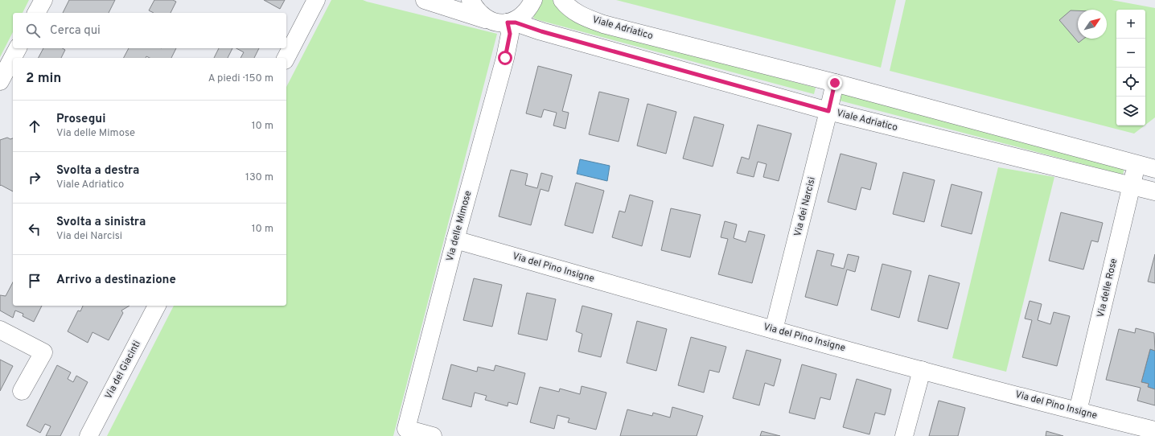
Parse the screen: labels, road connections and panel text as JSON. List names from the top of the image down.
{
  "streets": {
    "street": [
      "Viale Adriatico",
      "Via dei Narcisi",
      "Via delle Mimose",
      "Via del Pino Insigne",
      "Via delle Rose",
      "Via dei Giacinti"
    ]
  },
  "crossings": [
    ["Viale Adriatico", "Via dei Narcisi"],
    ["Viale Adriatico", "Via delle Mimose"],
    ["Viale Adriatico", "Via delle Rose"],
    ["Via dei Narcisi", "Via del Pino Insigne"],
    ["Via delle Mimose", "Via del Pino Insigne"],
    ["Via del Pino Insigne", "Via delle Rose"]
  ],
  "north": "top right",
  "page": {
    "map_buttons": ["+", "−"],
    "search": "Cerca qui",
    "heading": ["2 min", "A piedi · 150 m"],
    "list": [
      ["Prosegui", "Via delle Mimose", "10 m"],
      ["Svolta a destra", "Viale Adriatico", "130 m"],
      ["Svolta a sinistra", "Via dei Narcisi", "10 m"],
      "Arrivo a destinazione"
    ]
  }
}
